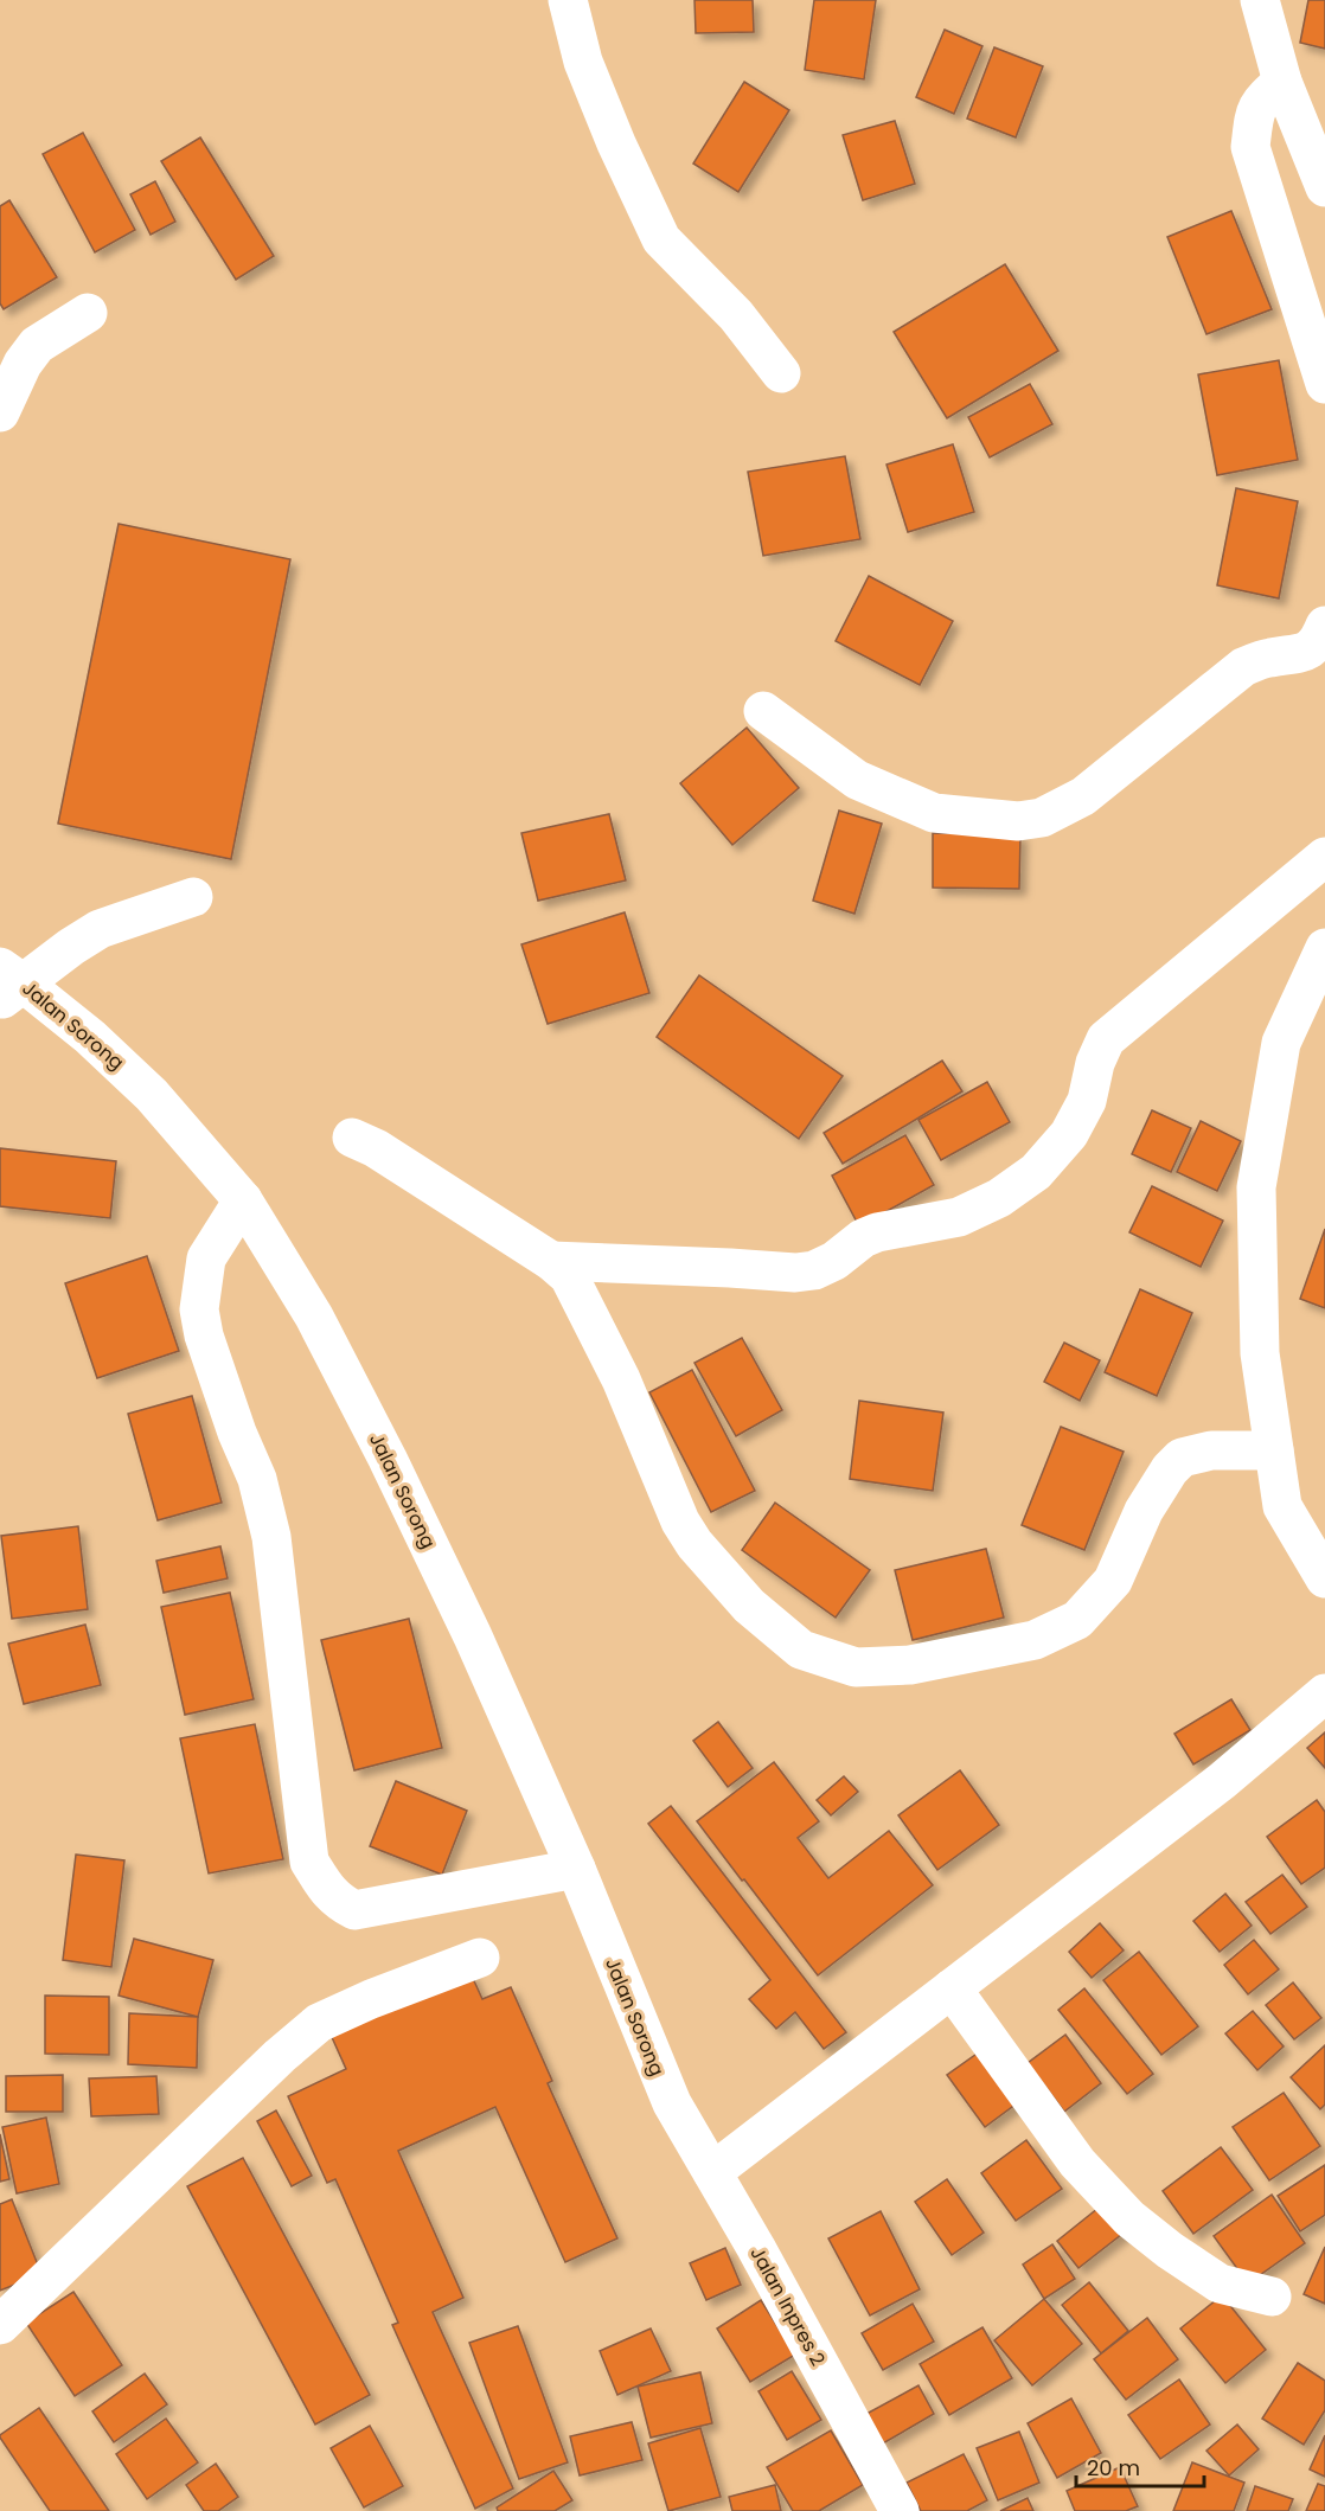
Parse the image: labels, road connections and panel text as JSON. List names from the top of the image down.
{
  "streets": {
    "street": ["Jalan Sorong", "Jalan Inpres 2"]
  },
  "crossings": [
    ["Jalan Sorong", "Jalan Inpres 2"]
  ],
  "scale_bar": "20 m"
}
